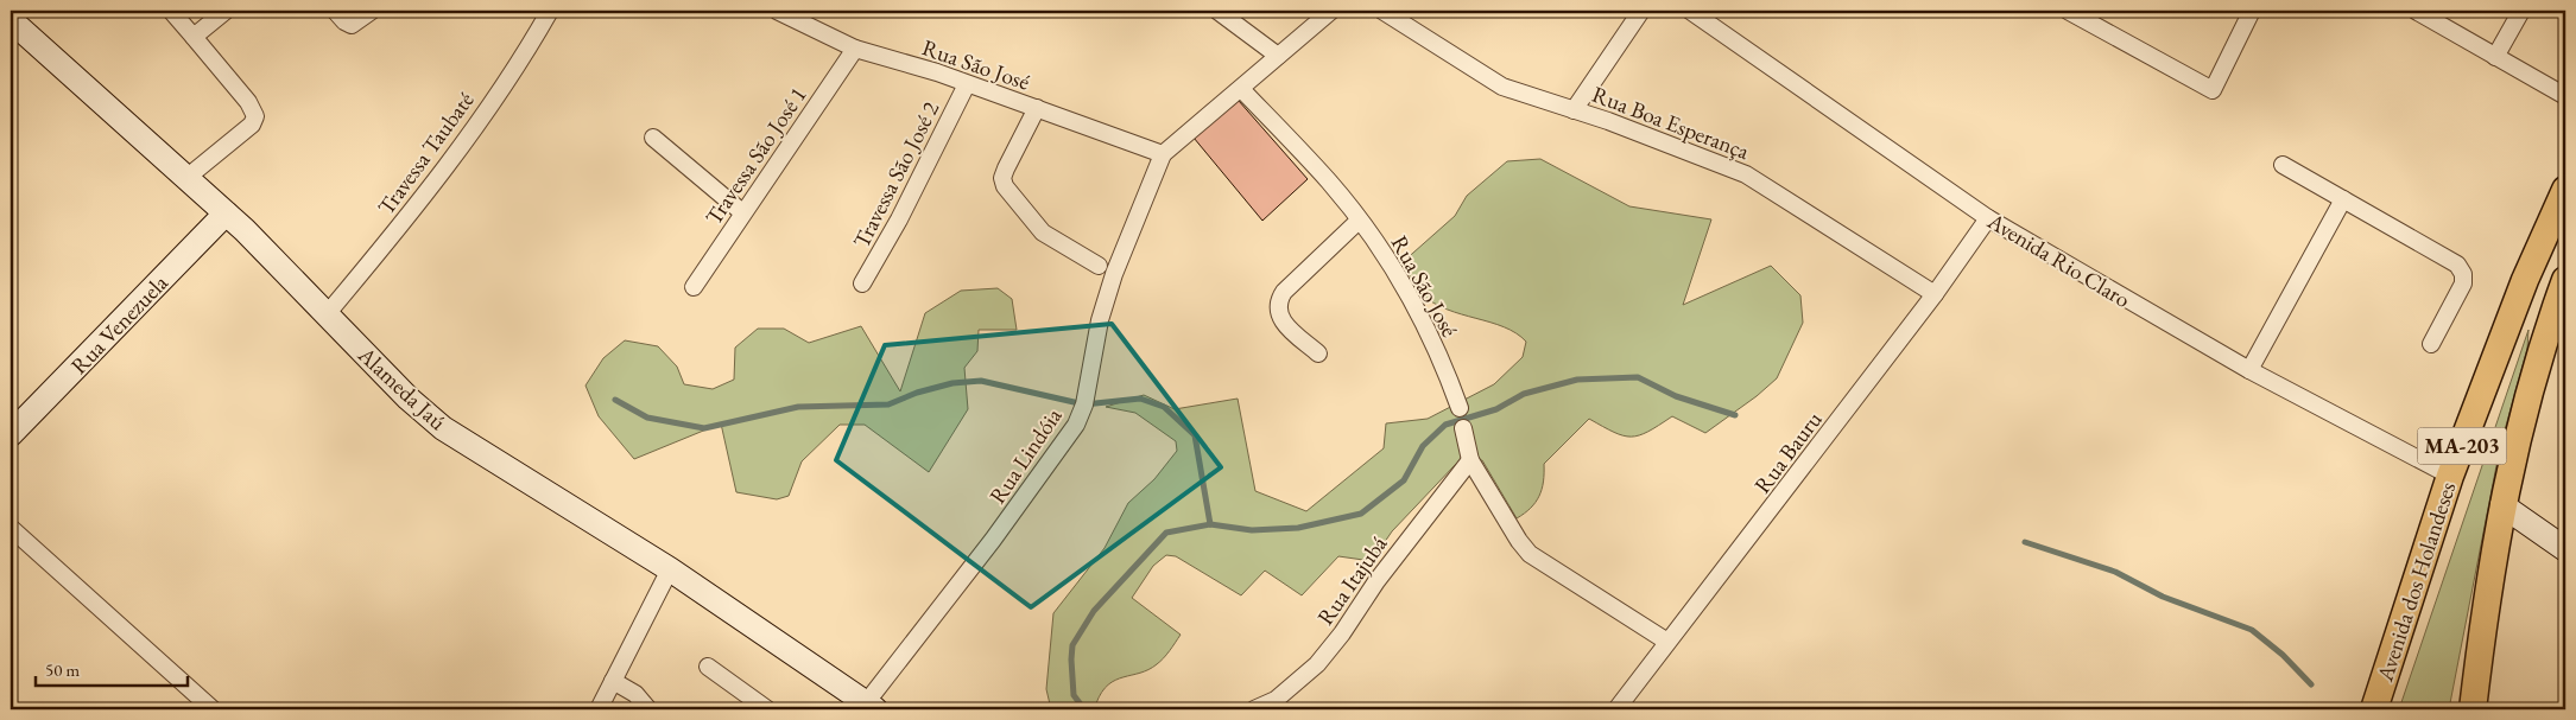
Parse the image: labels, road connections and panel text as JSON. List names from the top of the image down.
{
  "streets": {
    "main road": [
      "Rua Venezuela",
      "Alameda Jaú",
      "MA-203",
      "Avenida dos Holandeses"
    ],
    "street": [
      "Rua São José",
      "Rua Boa Esperança",
      "Travessa Taubaté",
      "Travessa São José 1",
      "Travessa São José 2",
      "Avenida Rio Claro",
      "Rua Bauru",
      "Rua Lindóia",
      "Rua Itajubá"
    ]
  },
  "crossings": [
    ["Rua São José", "Travessa São José 1"],
    ["Rua São José", "Travessa São José 2"],
    ["Rua São José", "Rua Lindóia"],
    ["Rua Boa Esperança", "Rua Bauru"],
    ["Travessa Taubaté", "Alameda Jaú"],
    ["Avenida Rio Claro", "Rua Bauru"],
    ["Avenida Rio Claro", "Avenida dos Holandeses"],
    ["Rua Venezuela", "Alameda Jaú"],
    ["Alameda Jaú", "Rua Lindóia"]
  ],
  "scale_bar": "50 m"
}
